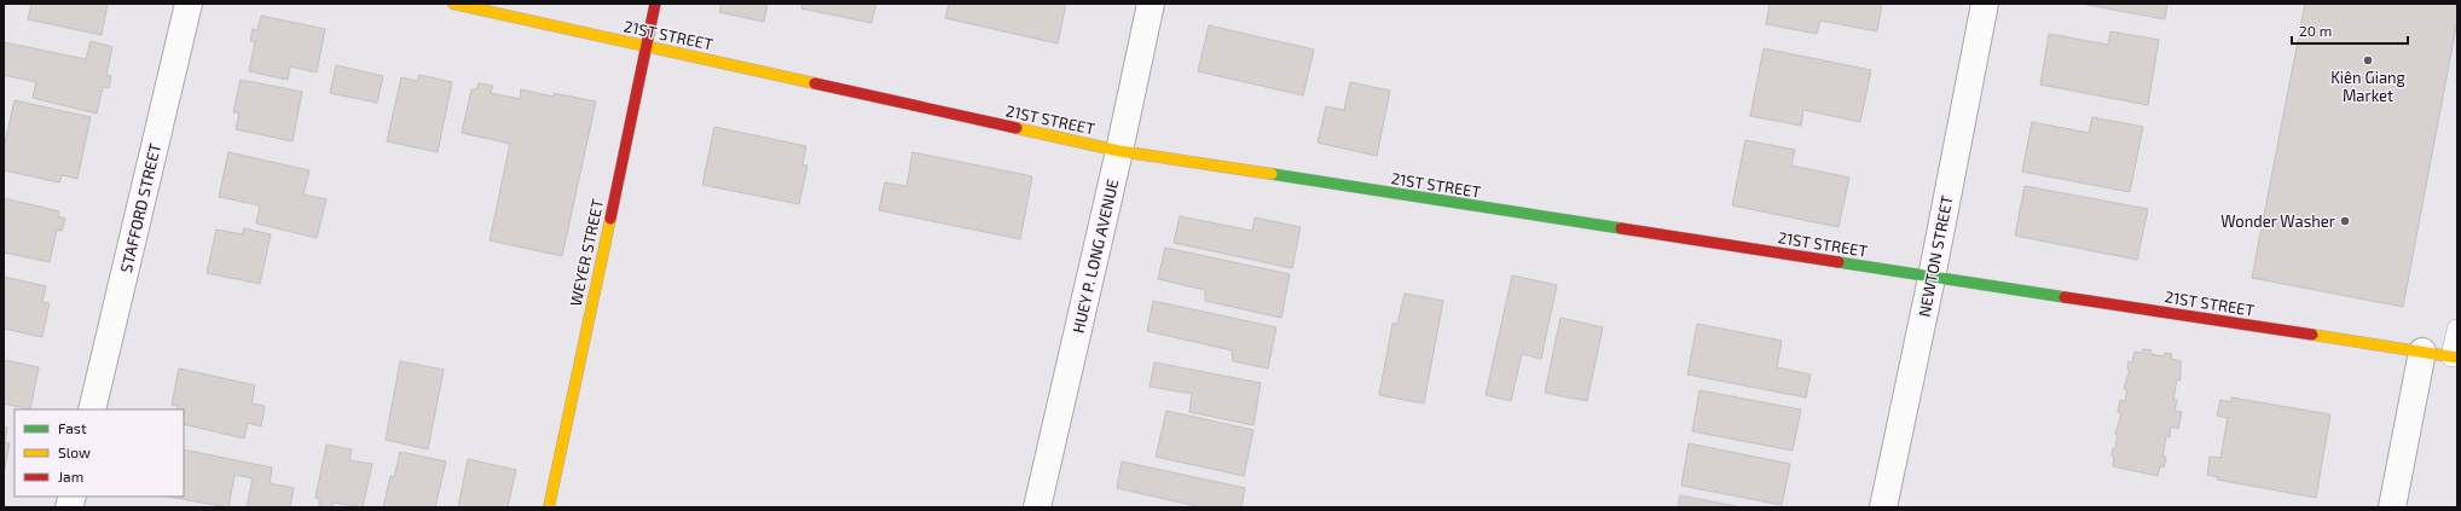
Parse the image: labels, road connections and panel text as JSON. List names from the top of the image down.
{
  "streets": {
    "street": [
      "21ST STREET",
      "STAFFORD STREET",
      "WEYER STREET",
      "HUEY P. LONG AVENUE",
      "NEWTON STREET"
    ]
  },
  "crossings": [
    ["21ST STREET", "WEYER STREET"],
    ["21ST STREET", "HUEY P. LONG AVENUE"],
    ["21ST STREET", "NEWTON STREET"]
  ],
  "places": ["Kiên Giang Market", "Wonder Washer"],
  "legend": ["Fast", "Slow", "Jam"],
  "scale_bar": "20 m"
}
